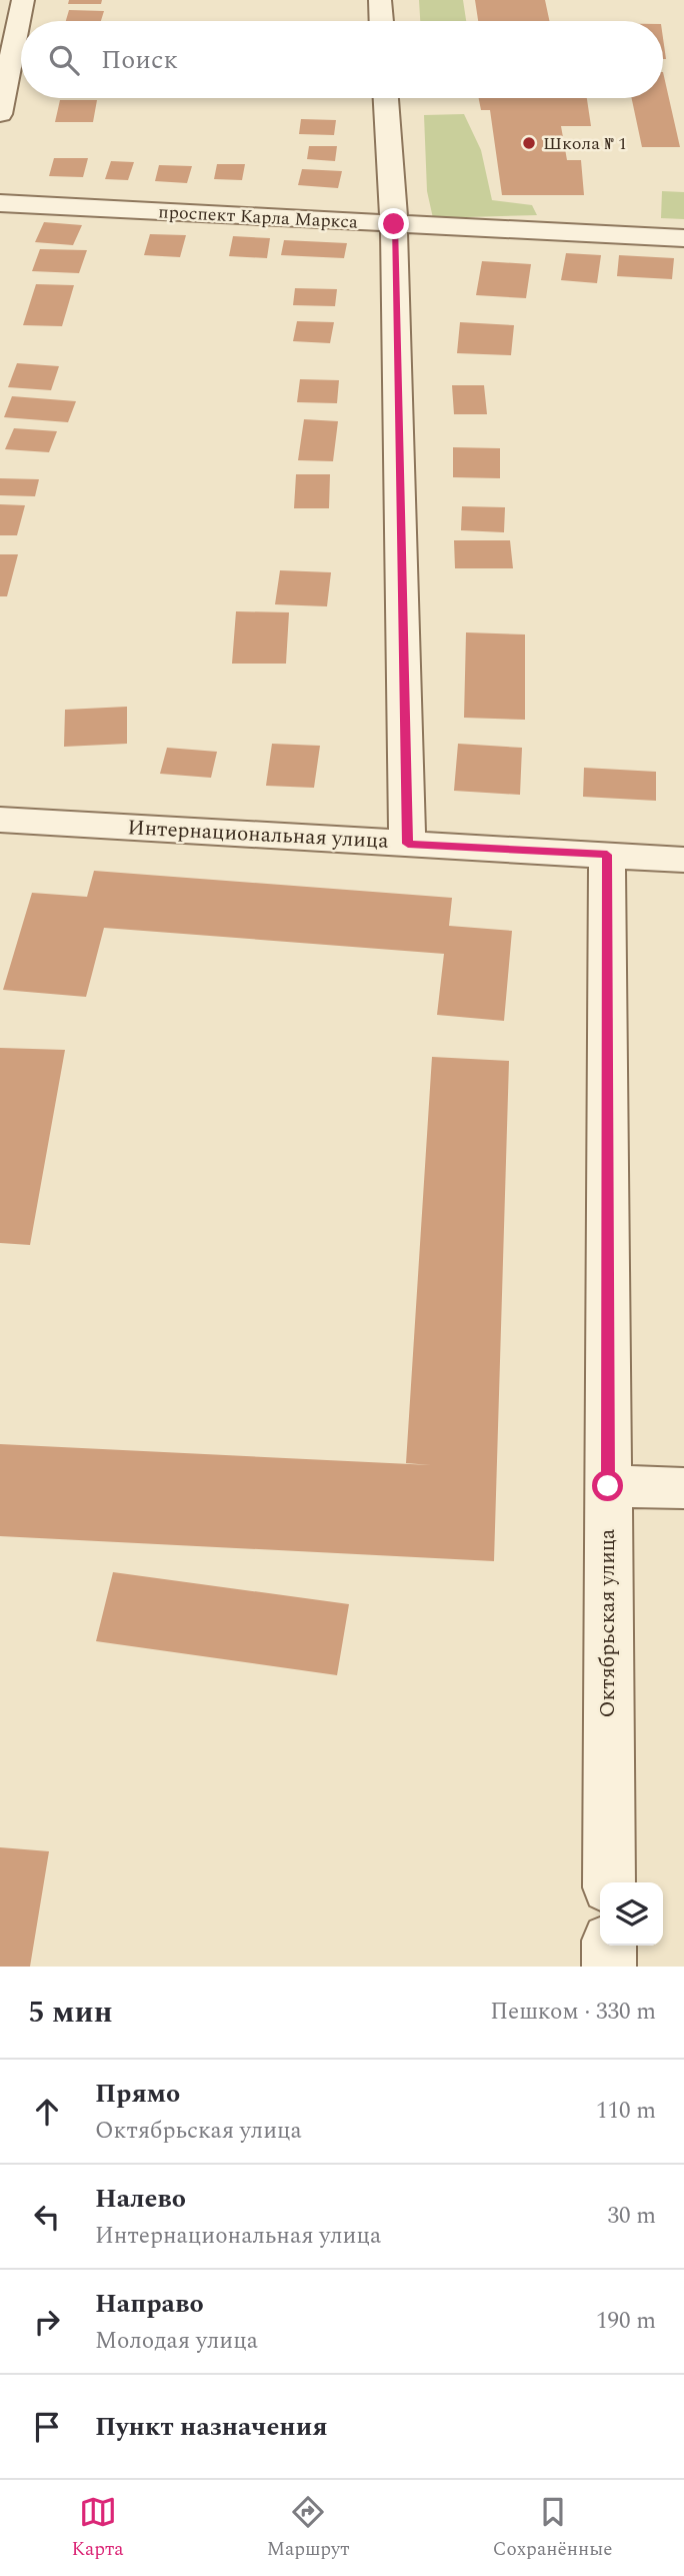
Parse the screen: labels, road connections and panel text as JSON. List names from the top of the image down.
{
  "streets": {
    "street": ["проспект Карла Маркса", "Интернациональная улица", "Октябрьская улица"]
  },
  "crossings": [
    ["Интернациональная улица", "Октябрьская улица"]
  ],
  "places": ["Школа № 1"],
  "page": {
    "search": "Поиск",
    "heading": ["5 мин", "Пешком · 330 m"],
    "list": [
      ["Прямо", "Октябрьская улица", "110 m"],
      ["Налево", "Интернациональная улица", "30 m"],
      ["Направо", "Молодая улица", "190 m"],
      "Пункт назначения"
    ],
    "nav": ["Карта", "Маршрут", "Сохранённые"]
  }
}
